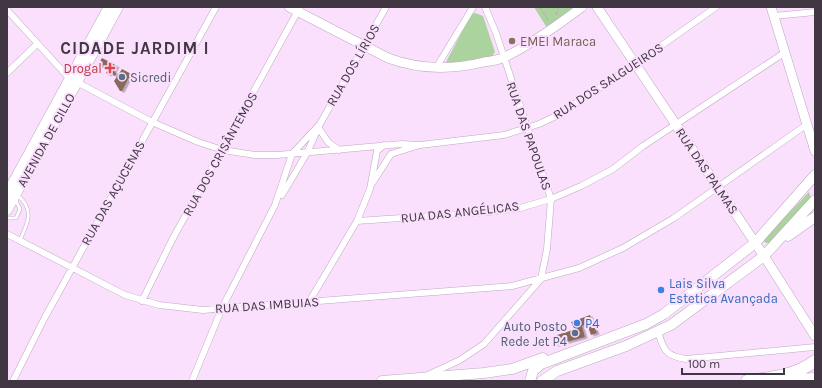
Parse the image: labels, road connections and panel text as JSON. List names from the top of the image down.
{
  "streets": {
    "main road": ["AVENIDA DE CILLO", "RUA DAS PALMAS"],
    "street": [
      "RUA DOS LÍRIOS",
      "RUA DOS SALGUEIROS",
      "RUA DAS PAPOULAS",
      "RUA DOS CRISÂNTEMOS",
      "RUA DAS AÇUCENAS",
      "RUA DAS ANGÉLICAS",
      "RUA DAS IMBUIAS"
    ]
  },
  "crossings": [
    ["RUA DOS LÍRIOS", "RUA DOS SALGUEIROS"],
    ["RUA DOS LÍRIOS", "RUA DAS IMBUIAS"],
    ["RUA DOS SALGUEIROS", "RUA DAS PAPOULAS"],
    ["RUA DOS SALGUEIROS", "AVENIDA DE CILLO"],
    ["RUA DOS SALGUEIROS", "RUA DOS CRISÂNTEMOS"],
    ["RUA DOS SALGUEIROS", "RUA DAS PALMAS"],
    ["RUA DOS SALGUEIROS", "RUA DAS AÇUCENAS"],
    ["RUA DAS PAPOULAS", "RUA DAS ANGÉLICAS"],
    ["RUA DAS PAPOULAS", "RUA DAS IMBUIAS"],
    ["RUA DOS CRISÂNTEMOS", "RUA DAS IMBUIAS"],
    ["RUA DAS PALMAS", "RUA DAS ANGÉLICAS"],
    ["RUA DAS PALMAS", "RUA DAS IMBUIAS"],
    ["RUA DAS AÇUCENAS", "RUA DAS IMBUIAS"]
  ],
  "districts": ["CIDADE JARDIM I"],
  "places": {
    "other": [
      "EMEI Maraca",
      "Sicredi",
      "Lais Silva Estetica Avançada",
      "P4",
      "Auto Posto Rede Jet P4"
    ],
    "health": ["Drogal"]
  },
  "scale_bar": "100 m"
}
